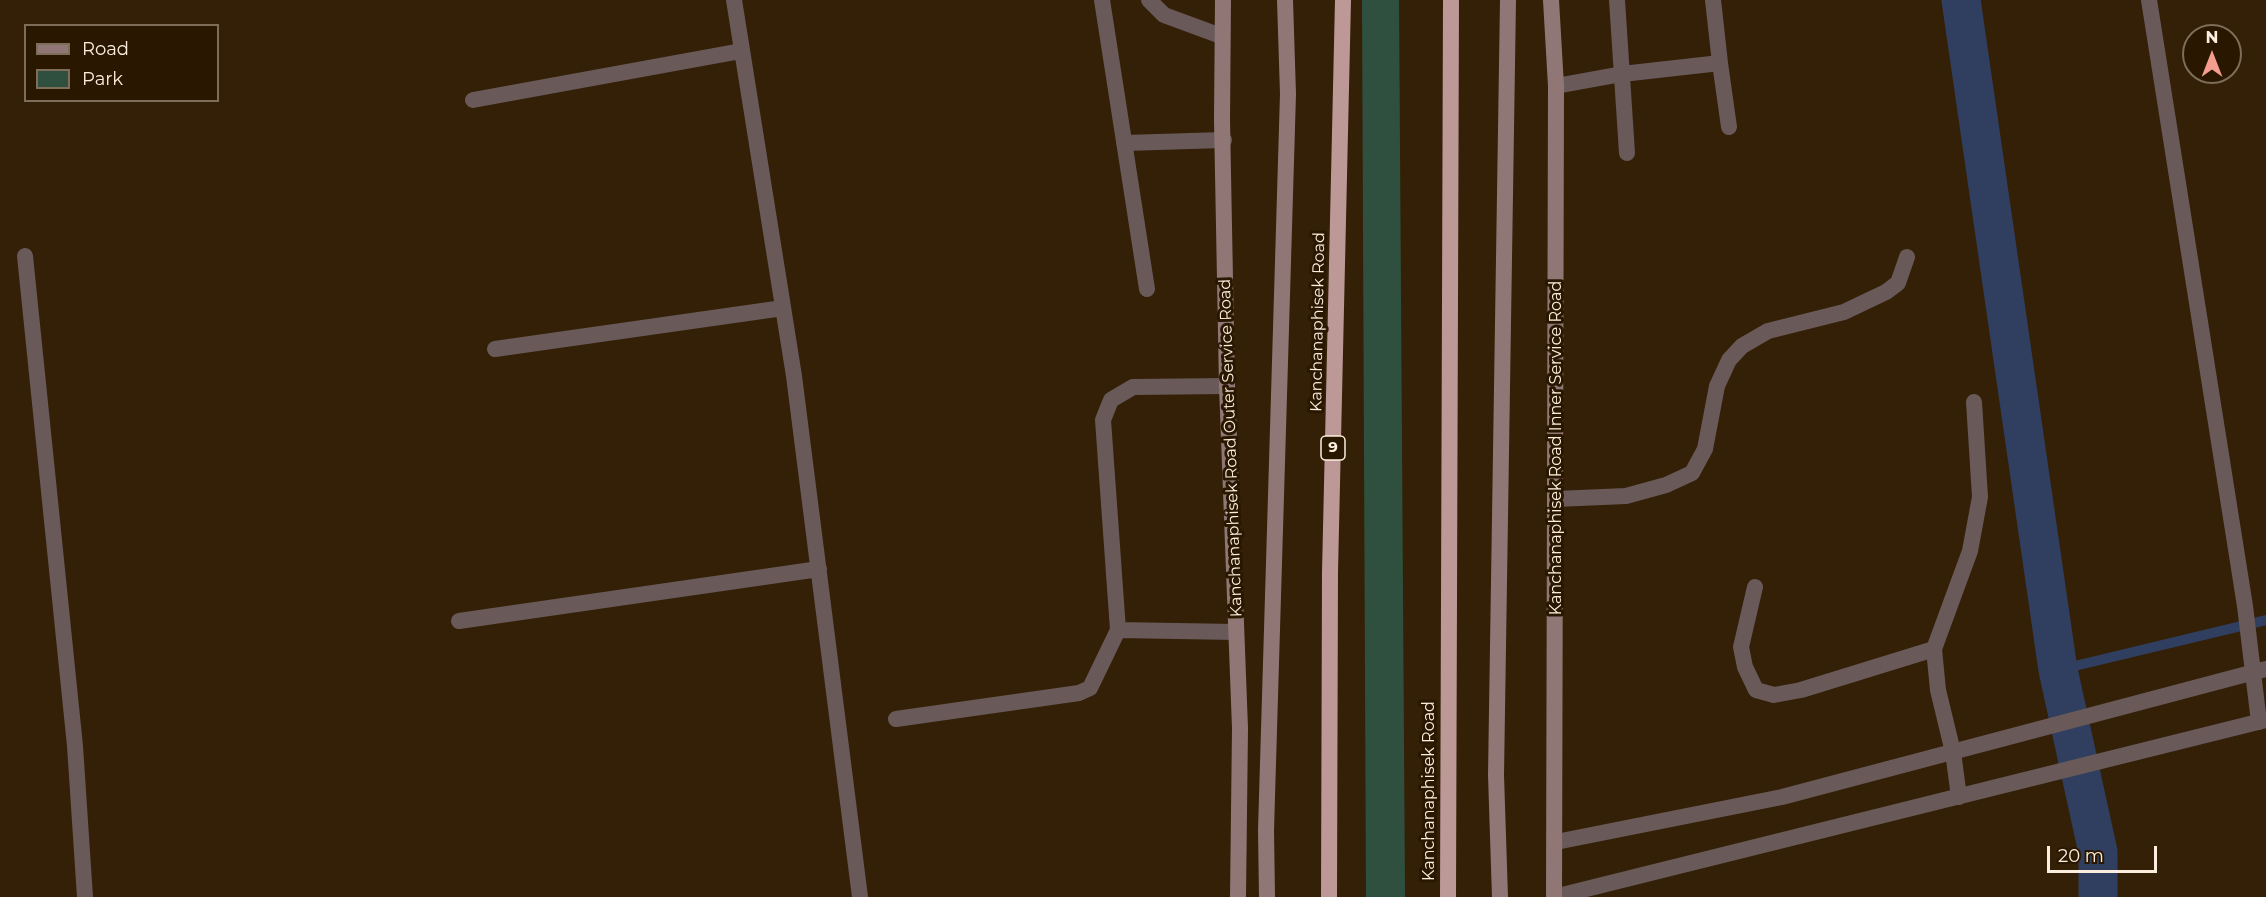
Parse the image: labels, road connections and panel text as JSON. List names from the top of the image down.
{
  "streets": {
    "highway": ["Kanchanaphisek Road", "9"],
    "main road": ["Kanchanaphisek Road Outer Service Road", "Kanchanaphisek Road Inner Service Road"]
  },
  "legend": ["Road", "Park"],
  "scale_bar": "20 m",
  "north": "top"
}
